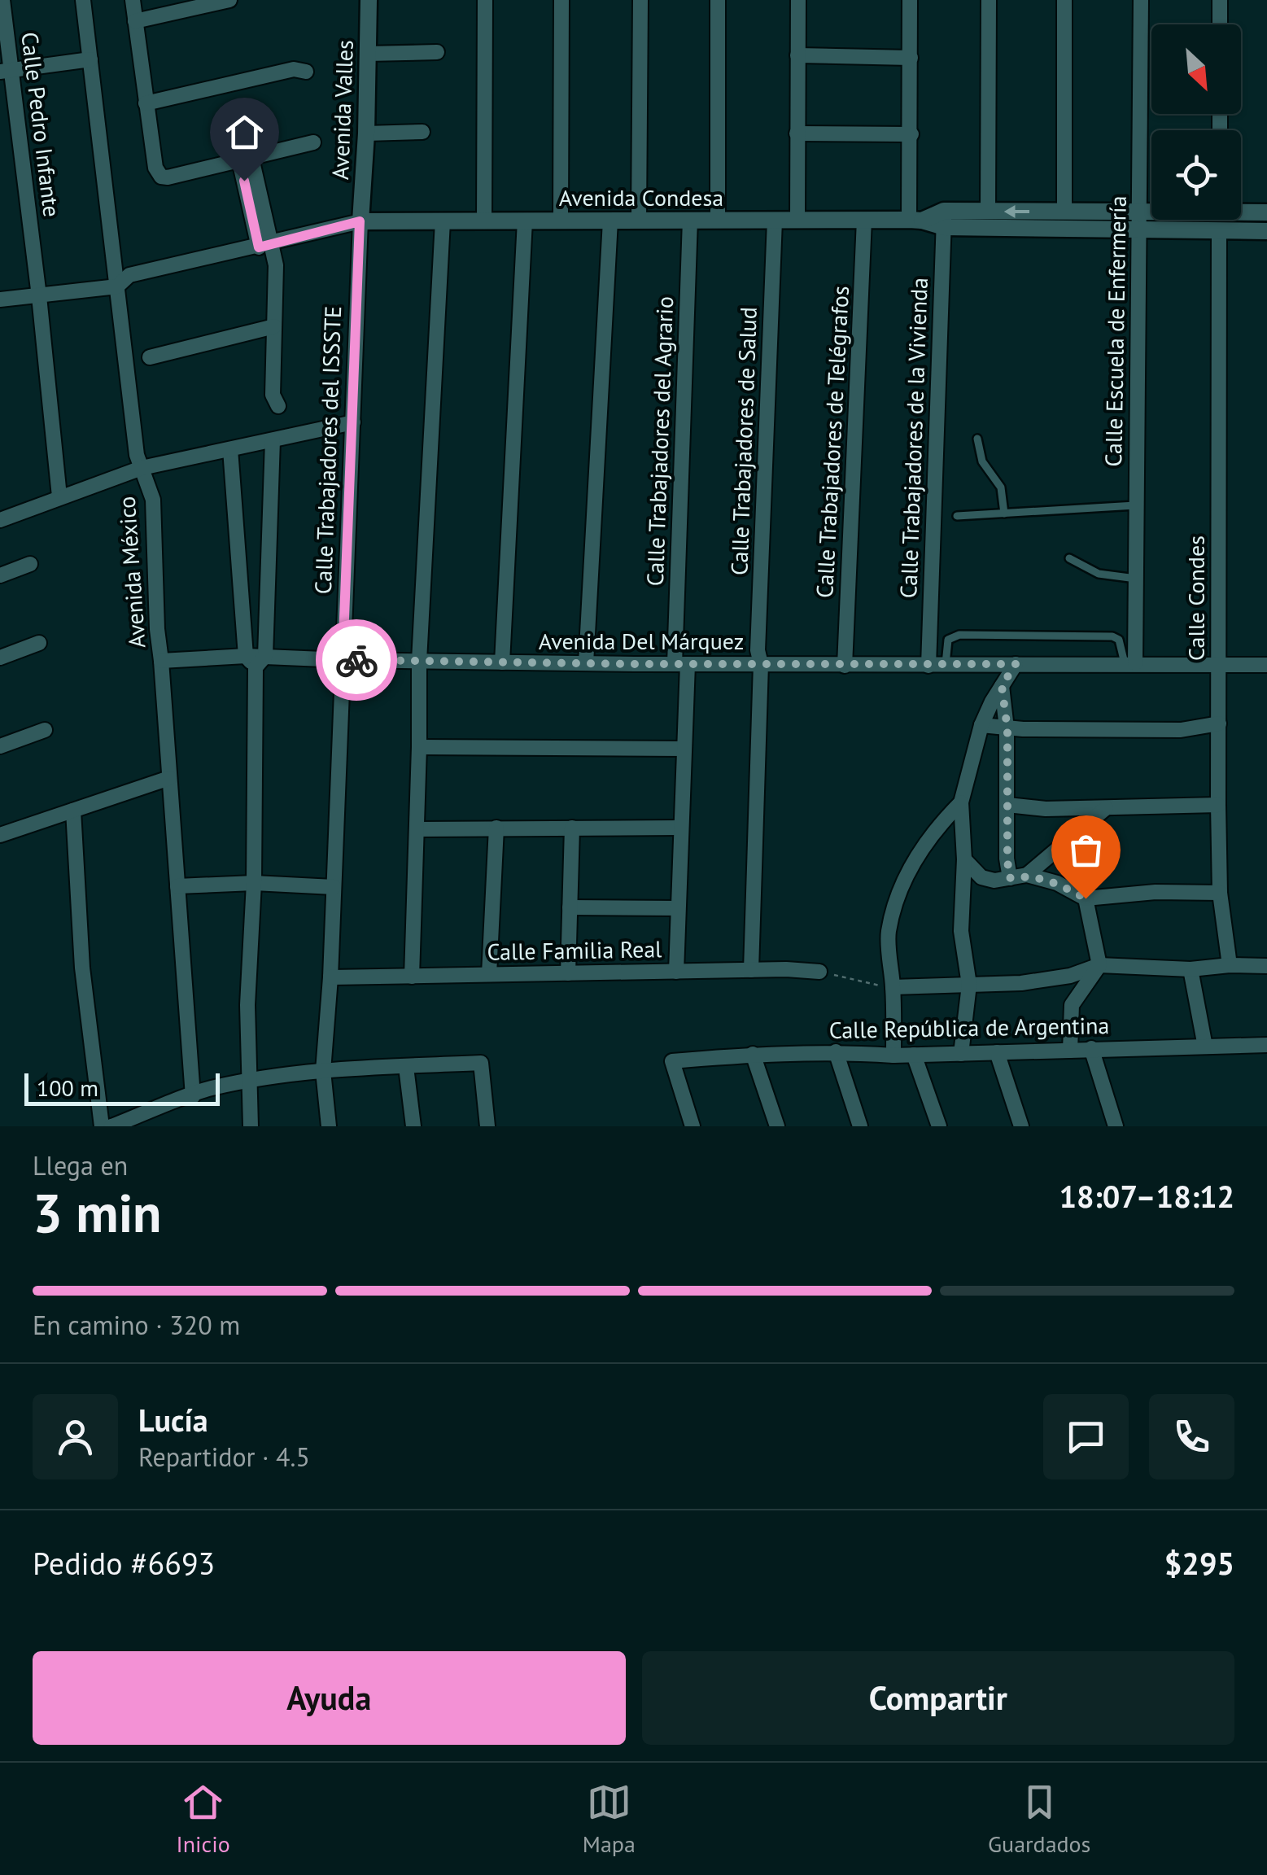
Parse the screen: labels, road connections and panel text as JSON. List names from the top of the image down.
{
  "streets": {
    "street": [
      "Avenida Valles",
      "Calle Pedro Infante",
      "Avenida Condesa",
      "Calle Escuela de Enfermería",
      "Calle Trabajadores de la Vivienda",
      "Calle Trabajadores del Agrario",
      "Calle Trabajadores de Salud",
      "Calle Trabajadores de Telégrafos",
      "Calle Trabajadores del ISSSTE",
      "Avenida México",
      "Calle Condes",
      "Avenida Del Márquez",
      "Calle Familia Real",
      "Calle República de Argentina"
    ]
  },
  "crossings": [
    ["Avenida Valles", "Avenida Condesa"],
    ["Avenida Valles", "Calle Trabajadores del ISSSTE"],
    ["Avenida Condesa", "Calle Escuela de Enfermería"],
    ["Avenida Condesa", "Calle Trabajadores de la Vivienda"],
    ["Avenida Condesa", "Calle Trabajadores del Agrario"],
    ["Avenida Condesa", "Calle Trabajadores de Salud"],
    ["Avenida Condesa", "Calle Trabajadores de Telégrafos"],
    ["Avenida Condesa", "Calle Trabajadores del ISSSTE"],
    ["Avenida Condesa", "Calle Condes"],
    ["Calle Escuela de Enfermería", "Avenida Del Márquez"],
    ["Calle Trabajadores de la Vivienda", "Avenida Del Márquez"],
    ["Calle Trabajadores del Agrario", "Avenida Del Márquez"],
    ["Calle Trabajadores del Agrario", "Calle Familia Real"],
    ["Calle Trabajadores de Salud", "Avenida Del Márquez"],
    ["Calle Trabajadores de Salud", "Calle Familia Real"],
    ["Calle Trabajadores de Telégrafos", "Avenida Del Márquez"],
    ["Calle Trabajadores del ISSSTE", "Avenida Del Márquez"],
    ["Calle Trabajadores del ISSSTE", "Calle Familia Real"],
    ["Avenida México", "Avenida Del Márquez"],
    ["Calle Condes", "Avenida Del Márquez"]
  ],
  "scale_bar": "100 m",
  "north": "bottom right",
  "page": {
    "scale": "100 m",
    "heading": ["3 min", "Llega en", "18:07–18:12"],
    "panel": [
      "Lucía",
      "Repartidor · 4.5",
      "Pedido #6693",
      "$295"
    ],
    "bar": "En camino · 320 m",
    "buttons": ["Ayuda", "Compartir"],
    "tabs": ["Inicio", "Mapa", "Guardados"]
  }
}
